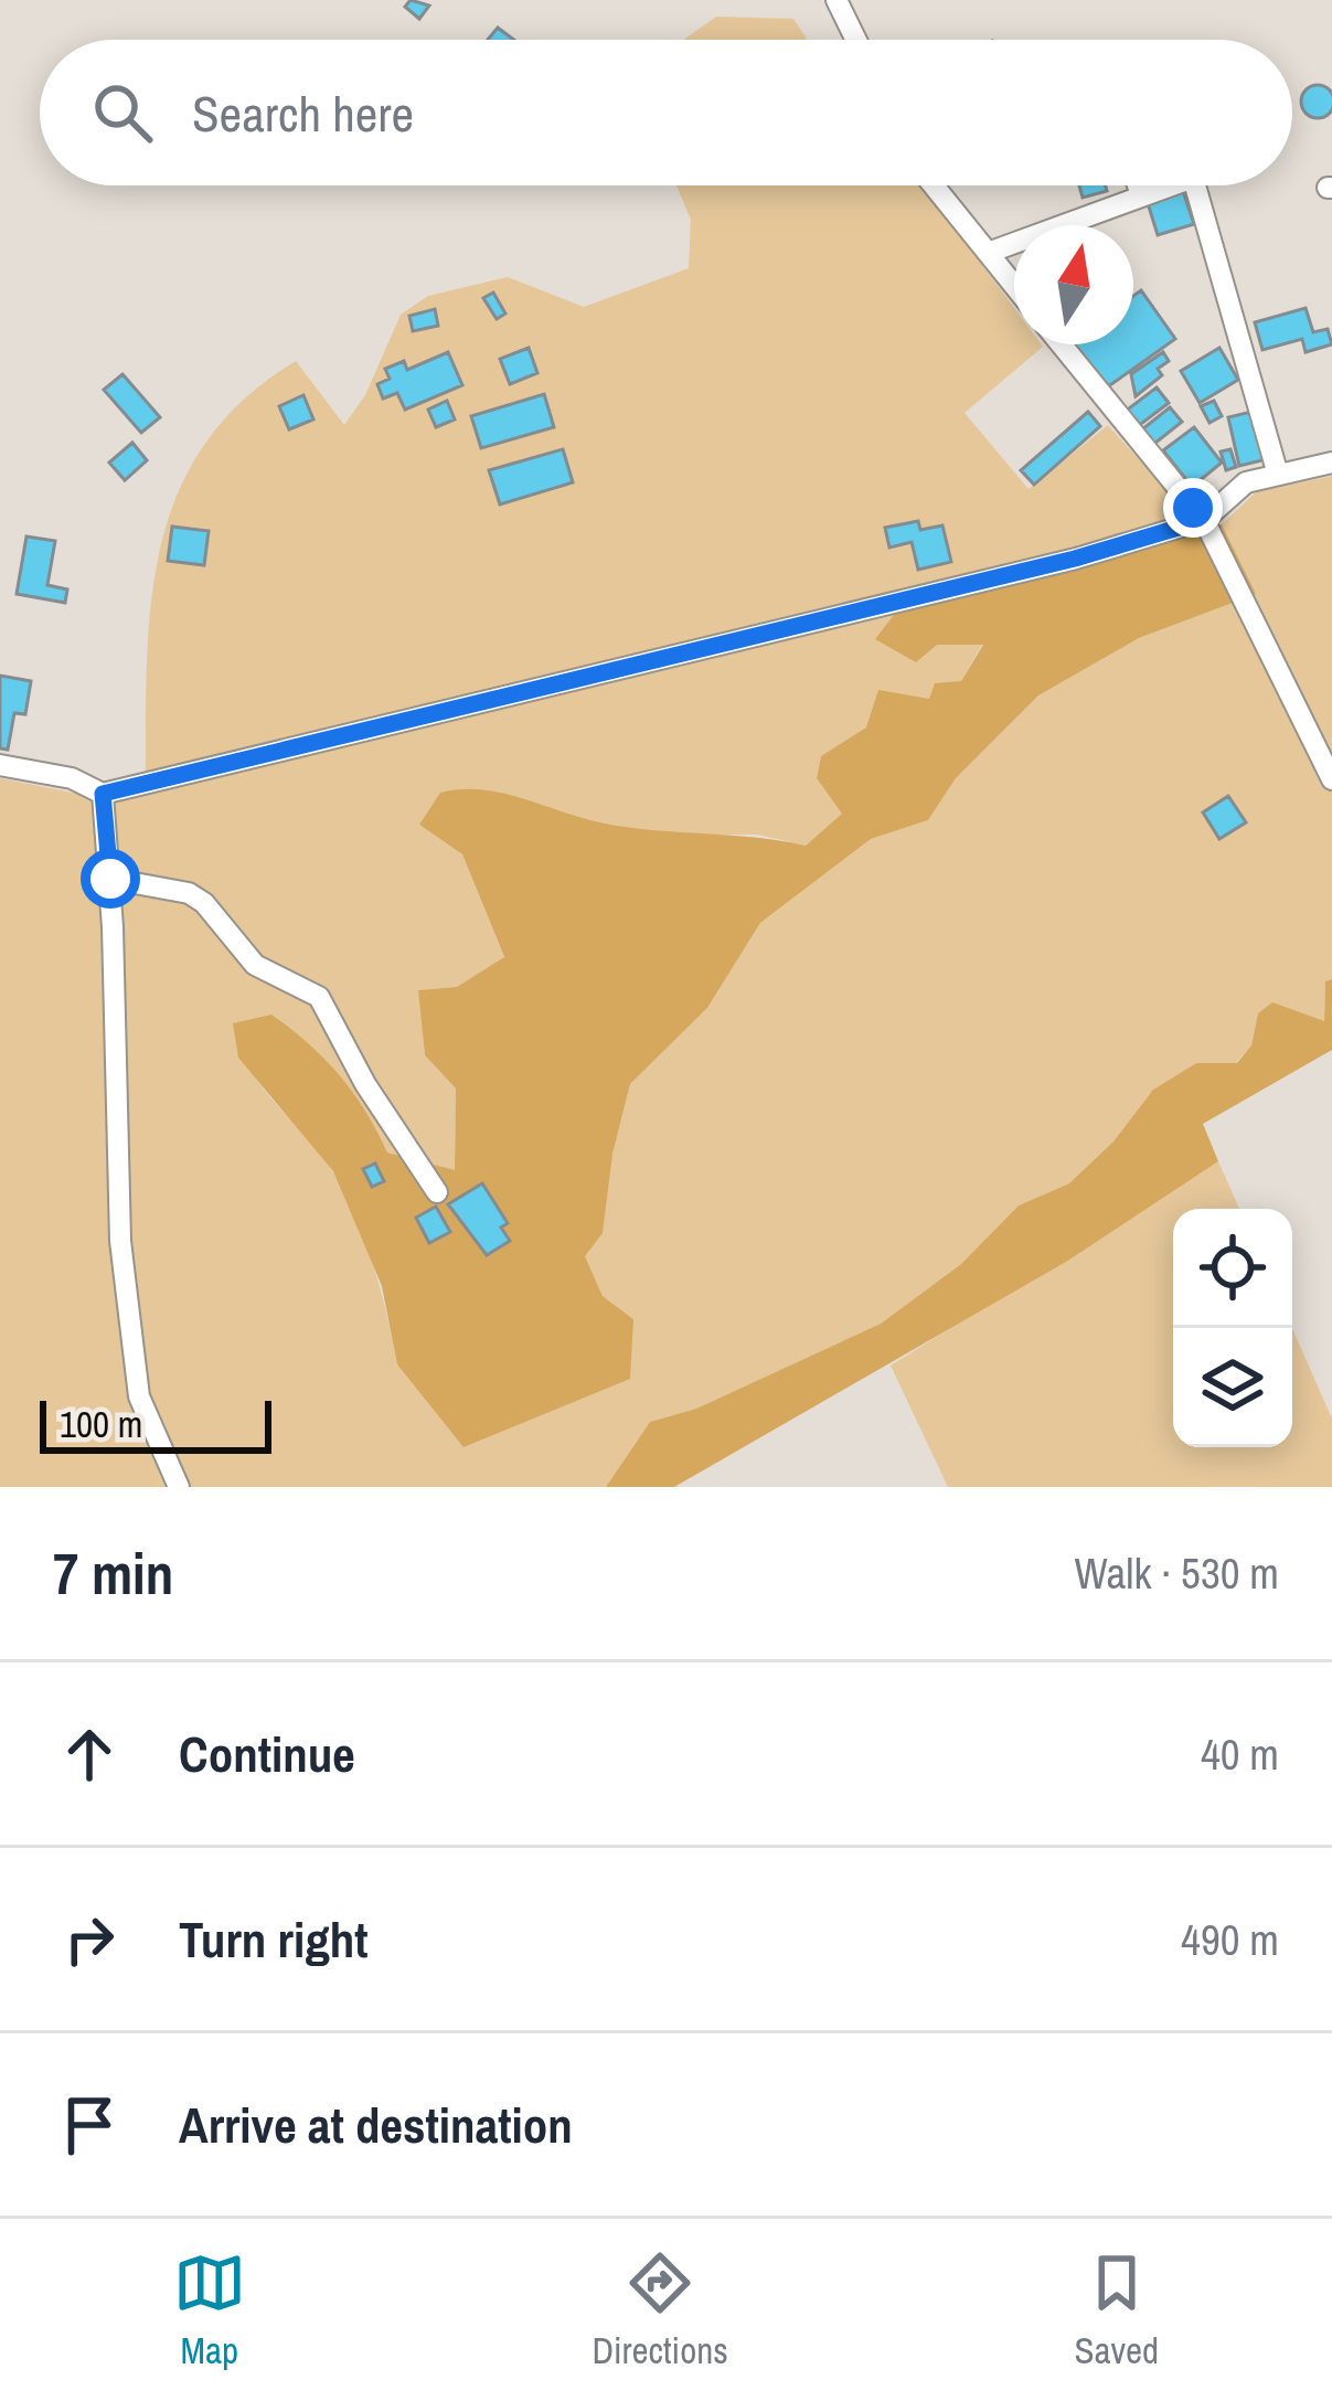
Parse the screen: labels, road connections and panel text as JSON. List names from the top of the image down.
{
  "scale_bar": "100 m",
  "north": "top",
  "page": {
    "search": "Search here",
    "scale": "100 m",
    "heading": ["7 min", "Walk · 530 m"],
    "list": [
      ["Continue", "40 m"],
      ["Turn right", "490 m"],
      "Arrive at destination"
    ],
    "nav": ["Map", "Directions", "Saved"]
  }
}
